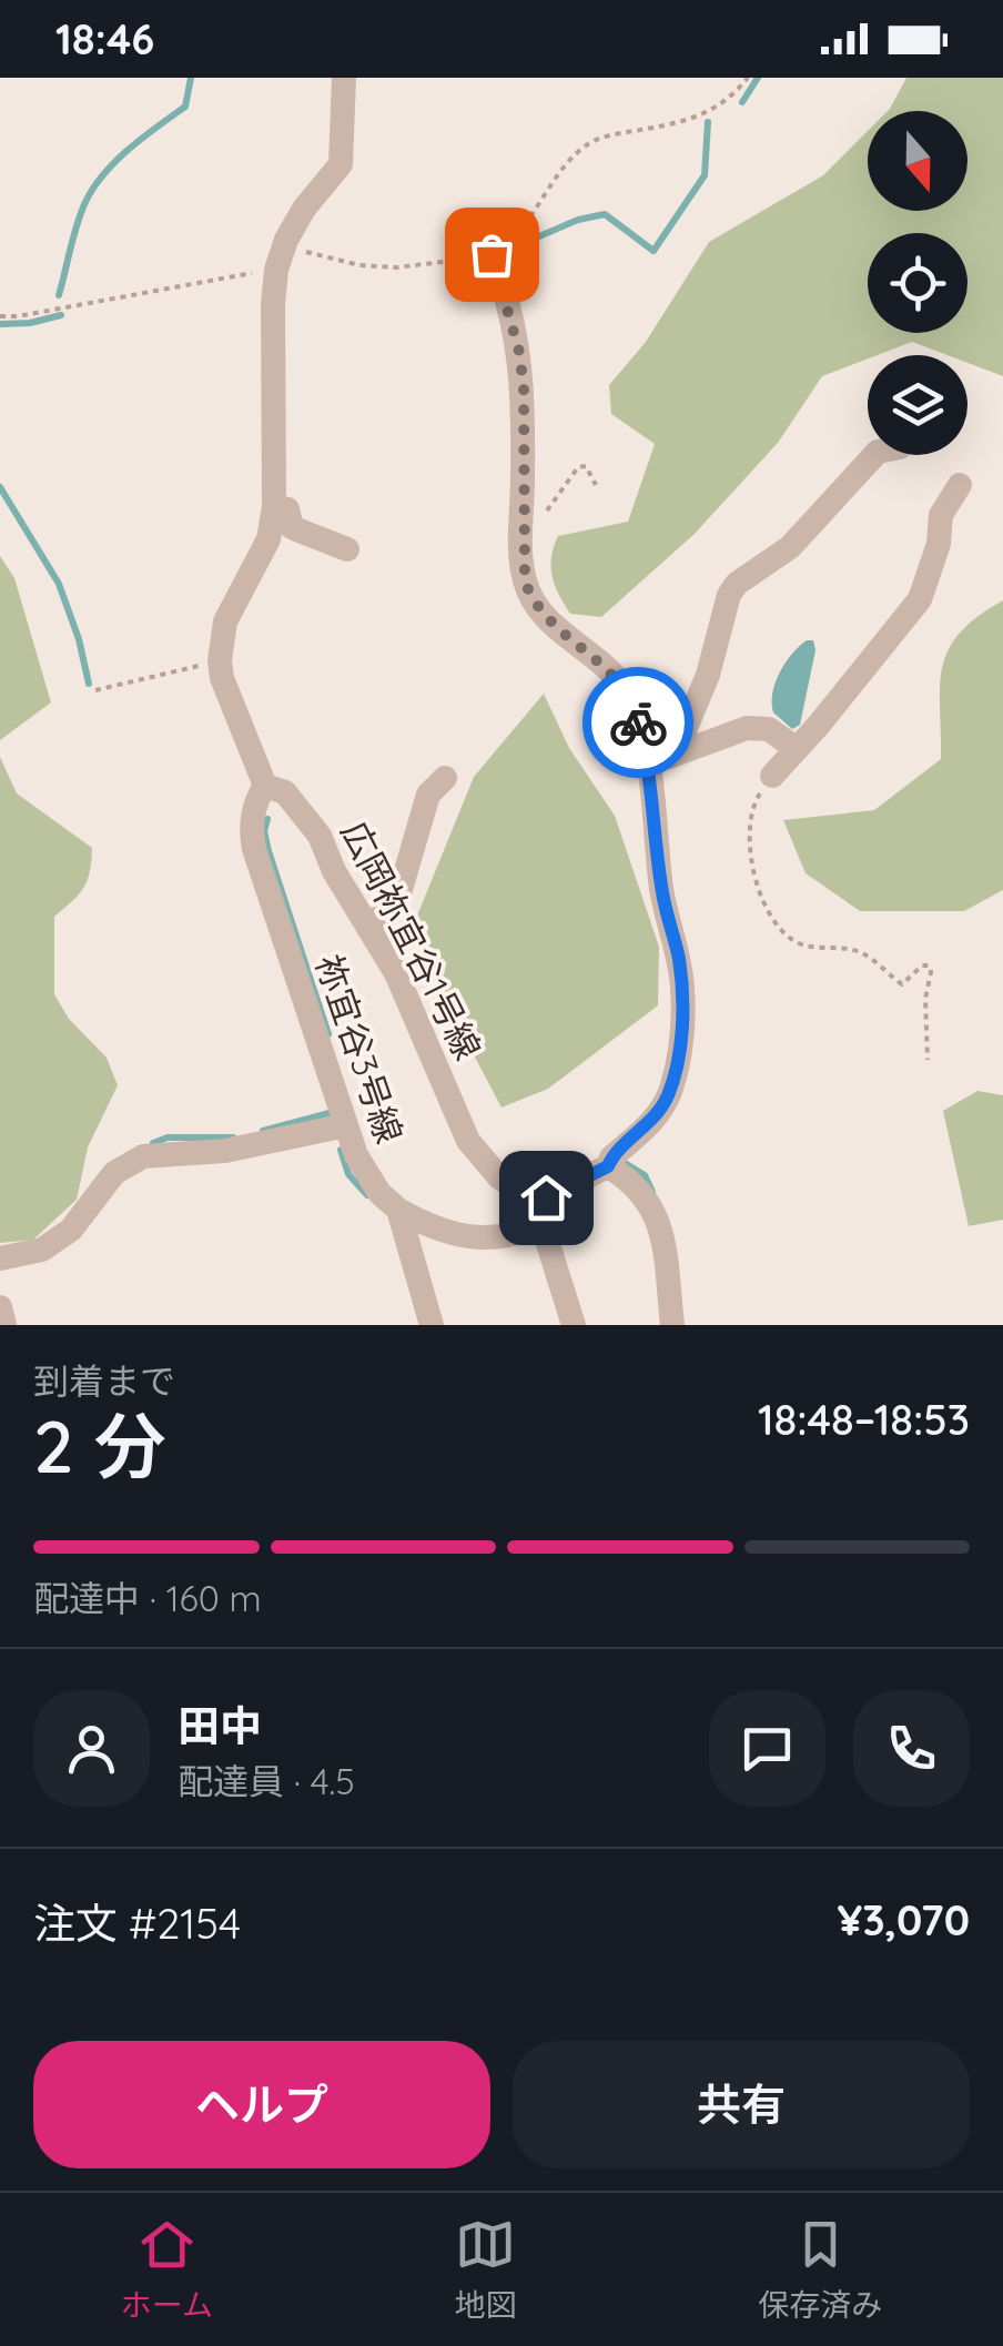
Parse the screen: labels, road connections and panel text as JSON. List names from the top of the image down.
{
  "streets": {
    "street": ["広岡祢宜谷1号線", "祢宜谷3号線"]
  },
  "crossings": [
    ["広岡祢宜谷1号線", "祢宜谷3号線"]
  ],
  "north": "bottom",
  "page": {
    "status": "18:46",
    "heading": ["2 分", "到着まで", "18:48–18:53"],
    "panel": [
      "田中",
      "配達員 · 4.5",
      "注文 #2154",
      "¥3,070"
    ],
    "bar": "配達中 · 160 m",
    "buttons": ["ヘルプ", "共有"],
    "tabs": ["ホーム", "地図", "保存済み"]
  }
}
